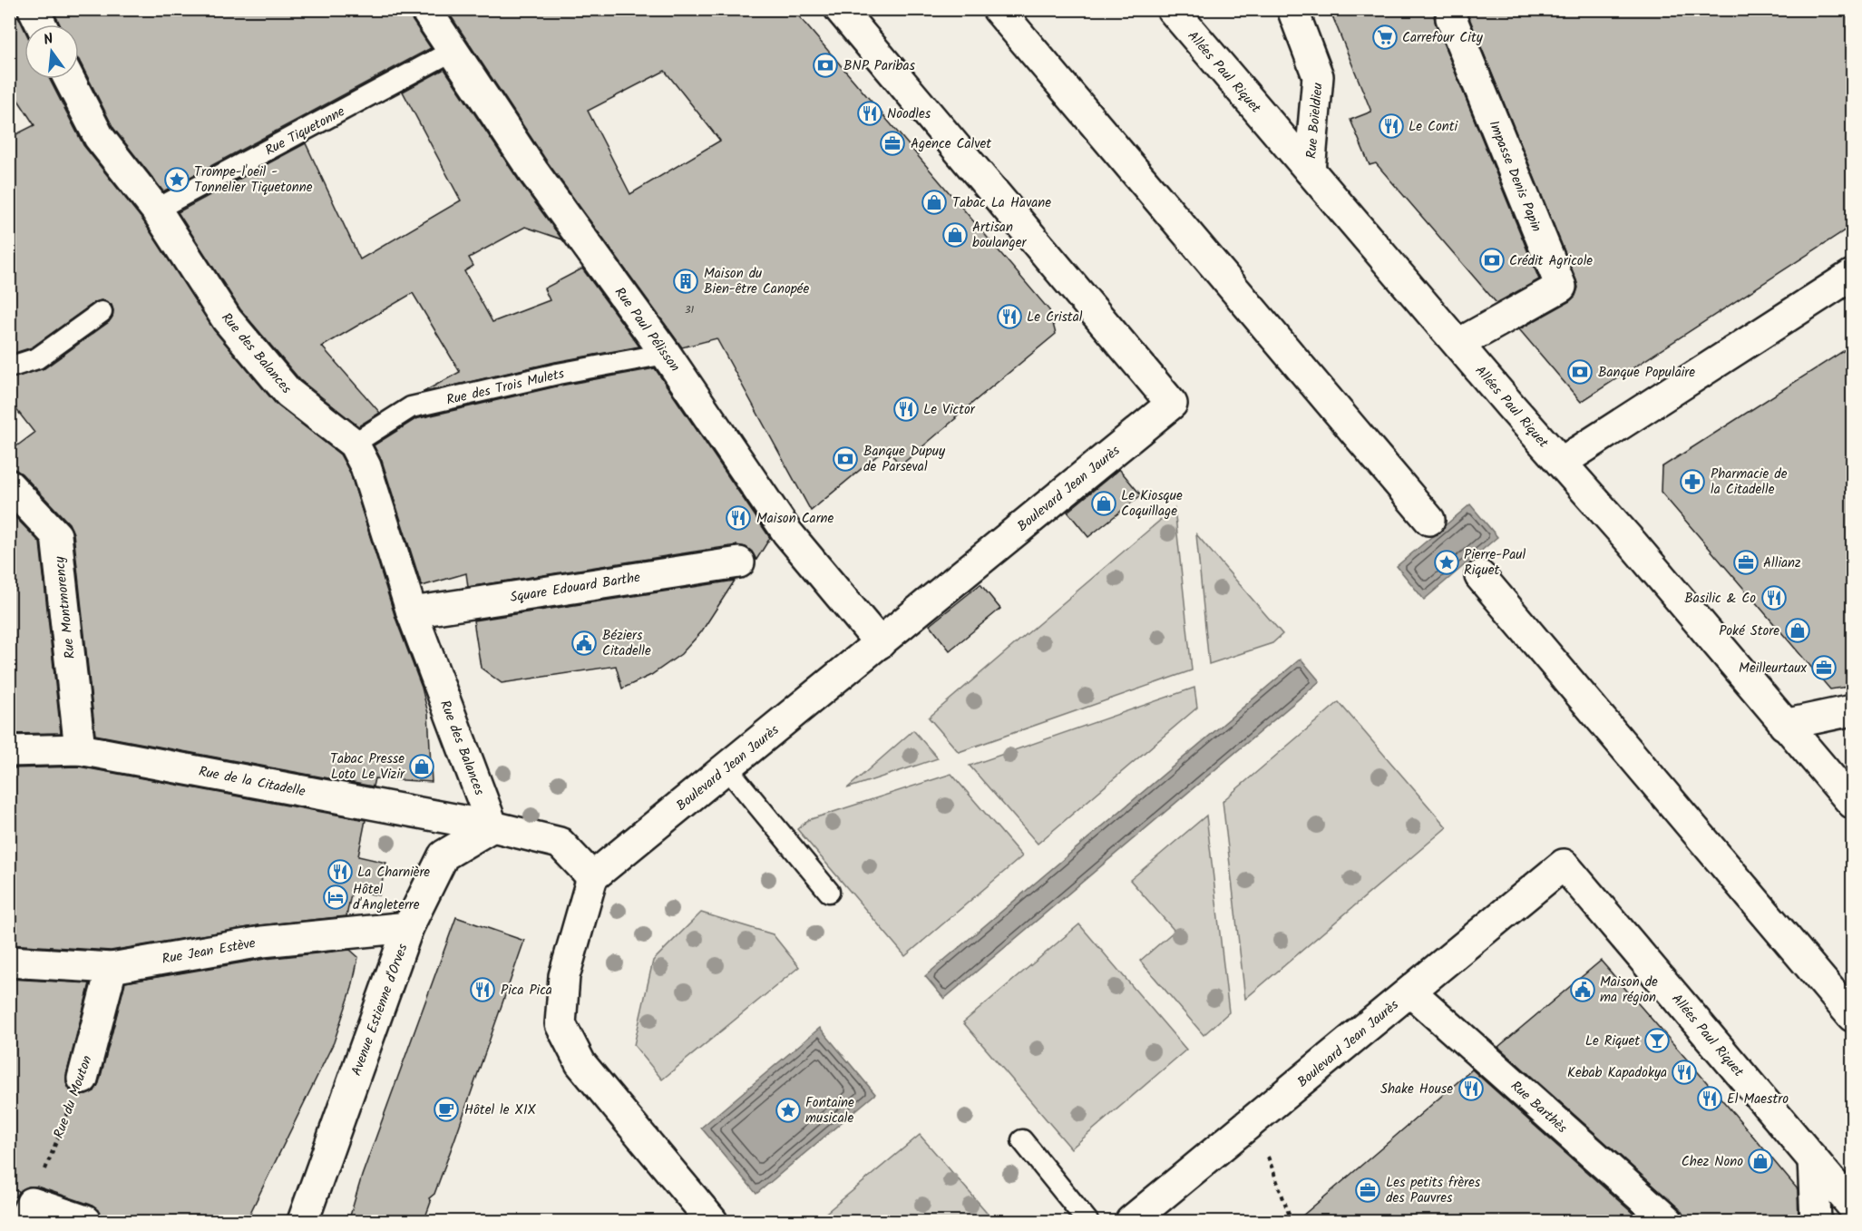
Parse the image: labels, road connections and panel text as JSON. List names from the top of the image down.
{
  "streets": {
    "street": [
      "Allées Paul Riquet",
      "Rue Boïeldieu",
      "Impasse Denis Papin",
      "Rue Paul Pélisson",
      "Rue des Balances",
      "Boulevard Jean Jaurès",
      "Square Edouard Barthe",
      "Rue Montmorency",
      "Rue de la Citadelle",
      "Rue Jean Estève",
      "Avenue Estienne d'Orves",
      "Rue du Mouton",
      "Rue Barthès"
    ],
    "lane": ["Rue Tiquetonne", "Rue des Trois Mulets"]
  },
  "crossings": [
    ["Allées Paul Riquet", "Rue Boïeldieu"],
    ["Allées Paul Riquet", "Impasse Denis Papin"],
    ["Allées Paul Riquet", "Boulevard Jean Jaurès"],
    ["Rue Tiquetonne", "Rue Paul Pélisson"],
    ["Rue Tiquetonne", "Rue des Balances"],
    ["Rue Paul Pélisson", "Rue des Trois Mulets"],
    ["Rue Paul Pélisson", "Boulevard Jean Jaurès"],
    ["Rue des Balances", "Rue des Trois Mulets"],
    ["Rue des Balances", "Square Edouard Barthe"],
    ["Rue des Balances", "Rue de la Citadelle"],
    ["Rue des Balances", "Avenue Estienne d'Orves"],
    ["Boulevard Jean Jaurès", "Rue de la Citadelle"],
    ["Boulevard Jean Jaurès", "Rue Barthès"],
    ["Rue Montmorency", "Rue de la Citadelle"],
    ["Rue de la Citadelle", "Avenue Estienne d'Orves"],
    ["Rue Jean Estève", "Avenue Estienne d'Orves"],
    ["Rue Jean Estève", "Rue du Mouton"]
  ],
  "places": {
    "supermarket": ["Carrefour City"],
    "bank": [
      "BNP Paribas",
      "Crédit Agricole",
      "Banque Populaire",
      "Banque Dupuy de Parseval"
    ],
    "restaurant": [
      "Noodles",
      "Le Conti",
      "Le Cristal",
      "Le Victor",
      "Maison Carne",
      "Basilic & Co",
      "La Charnière",
      "Pica Pica",
      "Kebab Kapadokya",
      "Shake House",
      "El Maestro"
    ],
    "office": [
      "Agence Calvet",
      "Allianz",
      "Meilleurtaux",
      "Les petits frères des Pauvres"
    ],
    "place": ["Trompe-l'oeil - Tonnelier Tiquetonne", "Pierre-Paul Riquet", "Fontaine musicale"],
    "shop": [
      "Tabac La Havane",
      "Artisan boulanger",
      "Le Kiosque Coquillage",
      "Poké Store",
      "Tabac Presse Loto Le Vizir",
      "Chez Nono"
    ],
    "building": ["Maison du Bien-être Canopée"],
    "pharmacy": ["Pharmacie de la Citadelle"],
    "public building": ["Béziers Citadelle", "Maison de ma région"],
    "hotel": ["Hôtel d'Angleterre"],
    "bar": ["Le Riquet"],
    "cafe": ["Hôtel le XIX"]
  },
  "house_numbers": ["31"],
  "north": "top"
}
